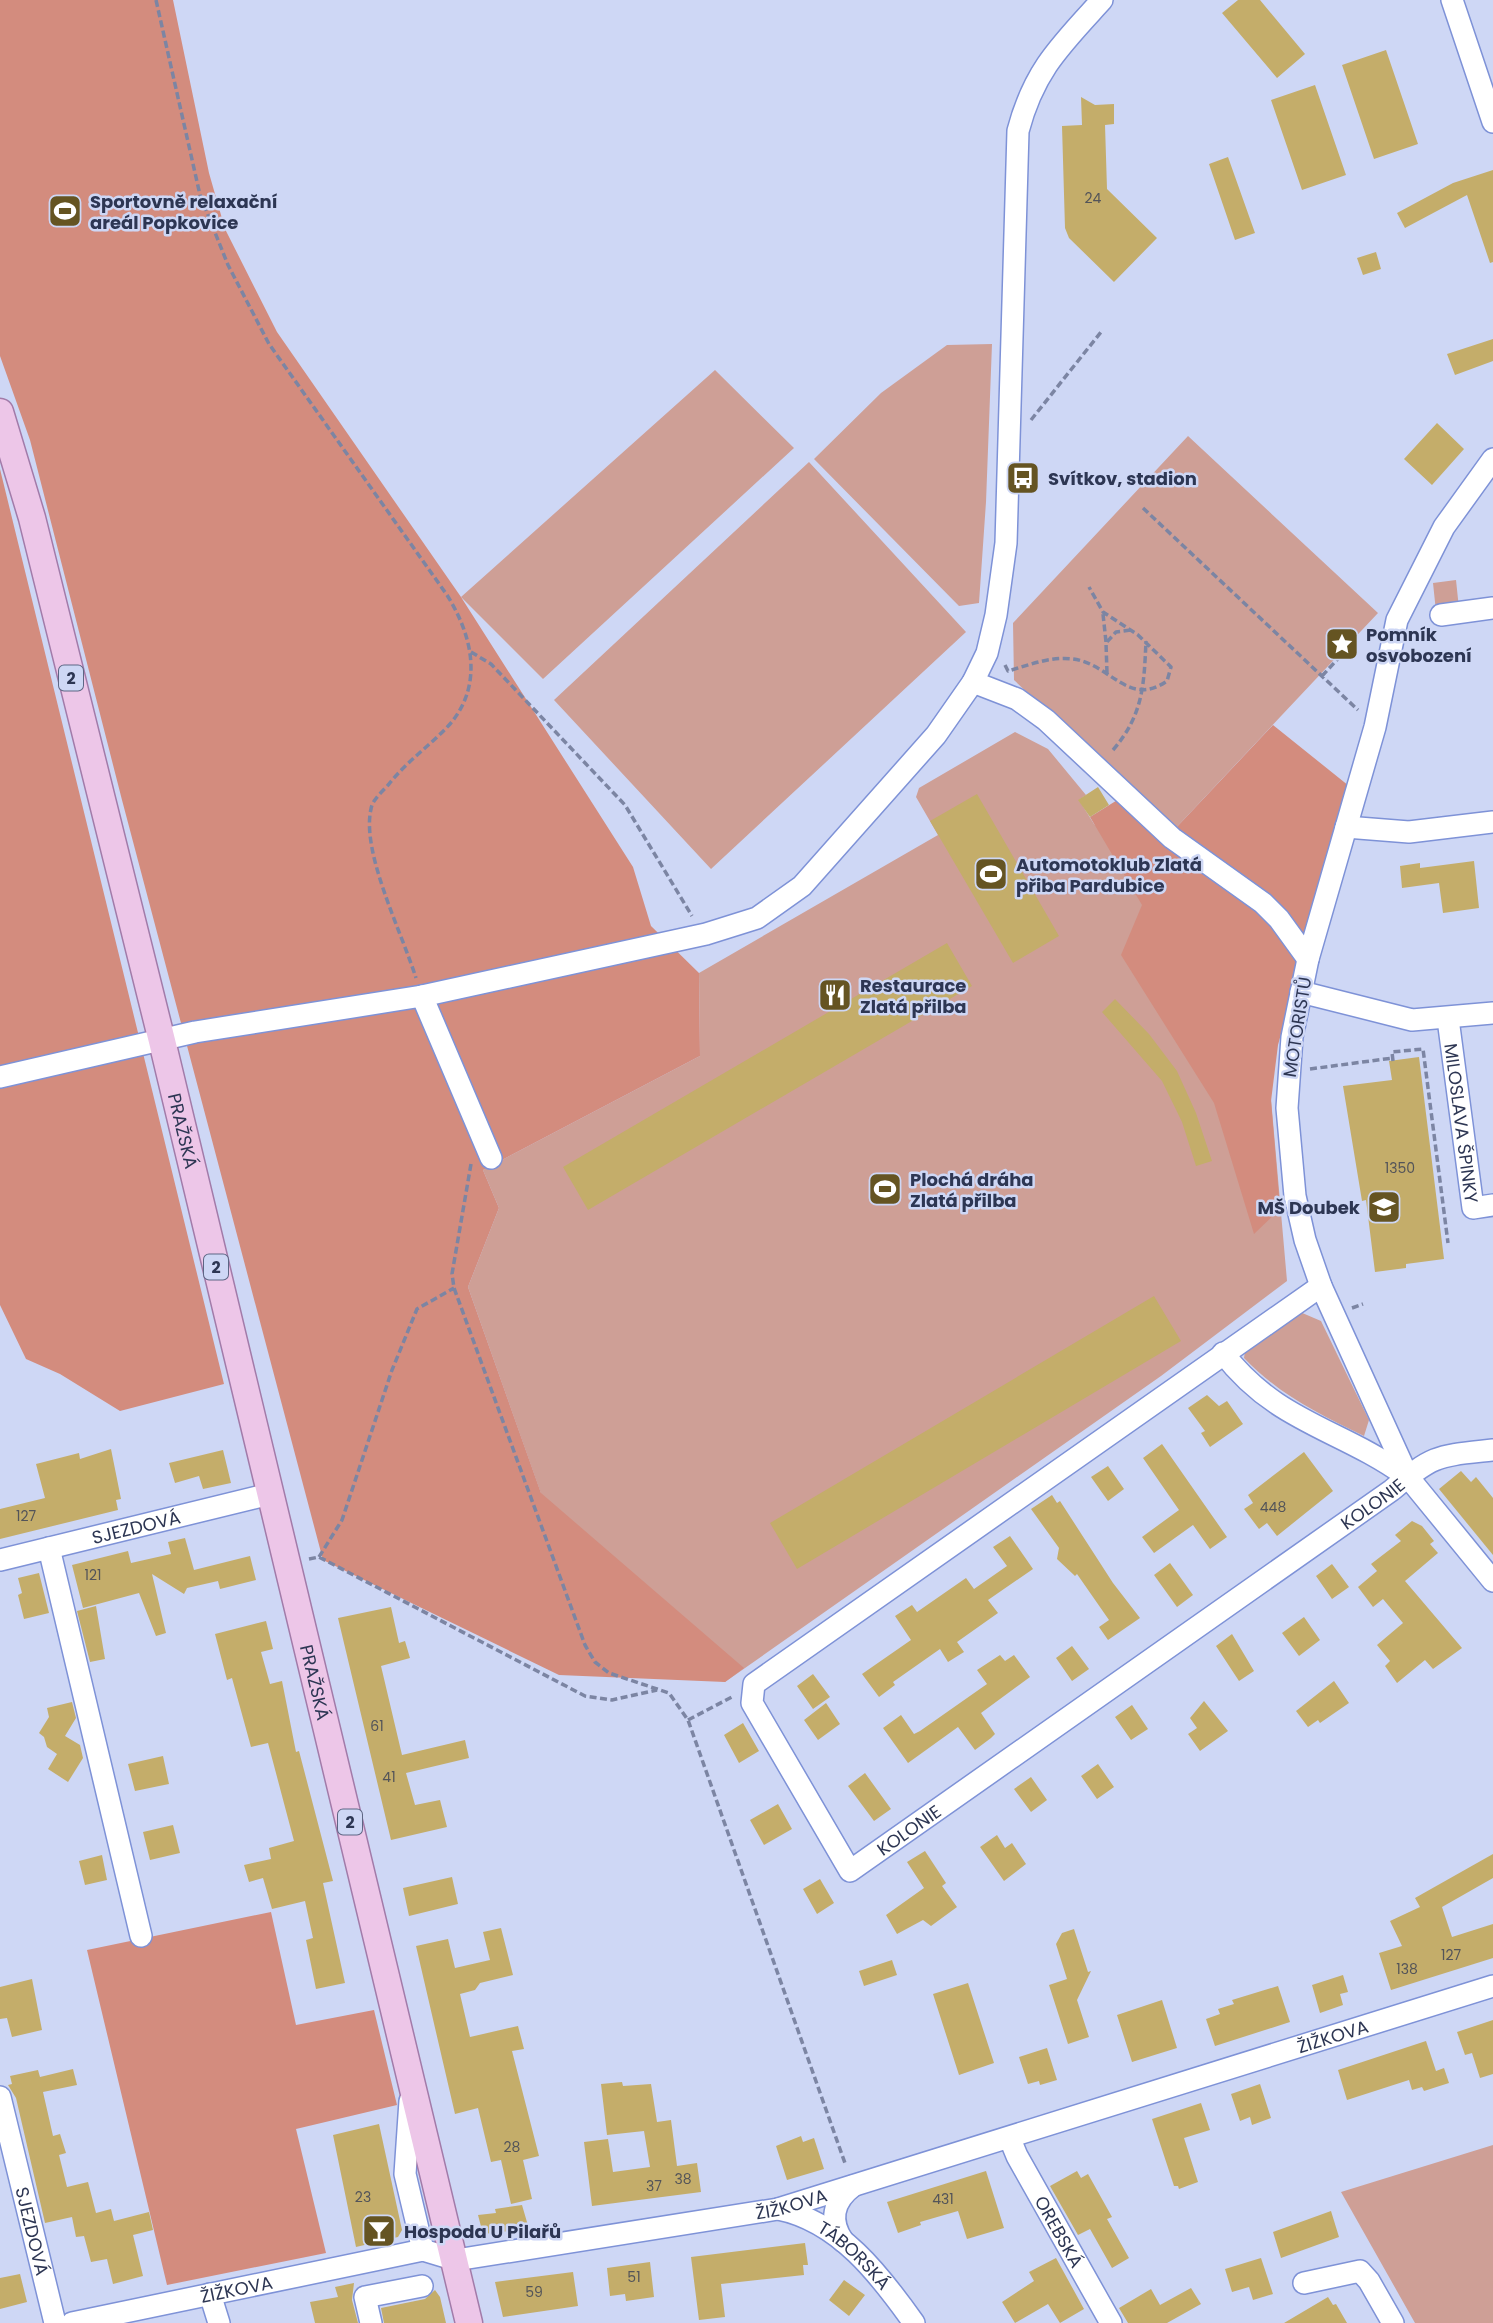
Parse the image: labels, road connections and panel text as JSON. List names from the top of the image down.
{
  "streets": {
    "main road": ["2", "PRAŽSKÁ"],
    "street": [
      "MOTORISTŮ",
      "MILOSLAVA ŠPINKY",
      "KOLONIE",
      "SJEZDOVÁ",
      "ŽIŽKOVA",
      "OREBSKÁ",
      "TÁBORSKÁ"
    ]
  },
  "crossings": [
    ["2", "PRAŽSKÁ"],
    ["MOTORISTŮ", "KOLONIE"],
    ["PRAŽSKÁ", "SJEZDOVÁ"],
    ["PRAŽSKÁ", "ŽIŽKOVA"],
    ["ŽIŽKOVA", "OREBSKÁ"],
    ["ŽIŽKOVA", "TÁBORSKÁ"]
  ],
  "places": {
    "sports": ["Sportovně relaxační areál Popkovice", "Automotoklub Zlatá přiba Pardubice", "Plochá dráha Zlatá přilba"],
    "bus stop": ["Svítkov, stadion"],
    "place": ["Pomník osvobození"],
    "restaurant": ["Restaurace Zlatá přilba"],
    "school or university": ["MŠ Doubek"],
    "bar": ["Hospoda U Pilařů"]
  },
  "house_numbers": [
    "24",
    "1350",
    "448",
    "127",
    "121",
    "61",
    "41",
    "127",
    "138",
    "28",
    "38",
    "37",
    "23",
    "431",
    "51",
    "59"
  ]
}
